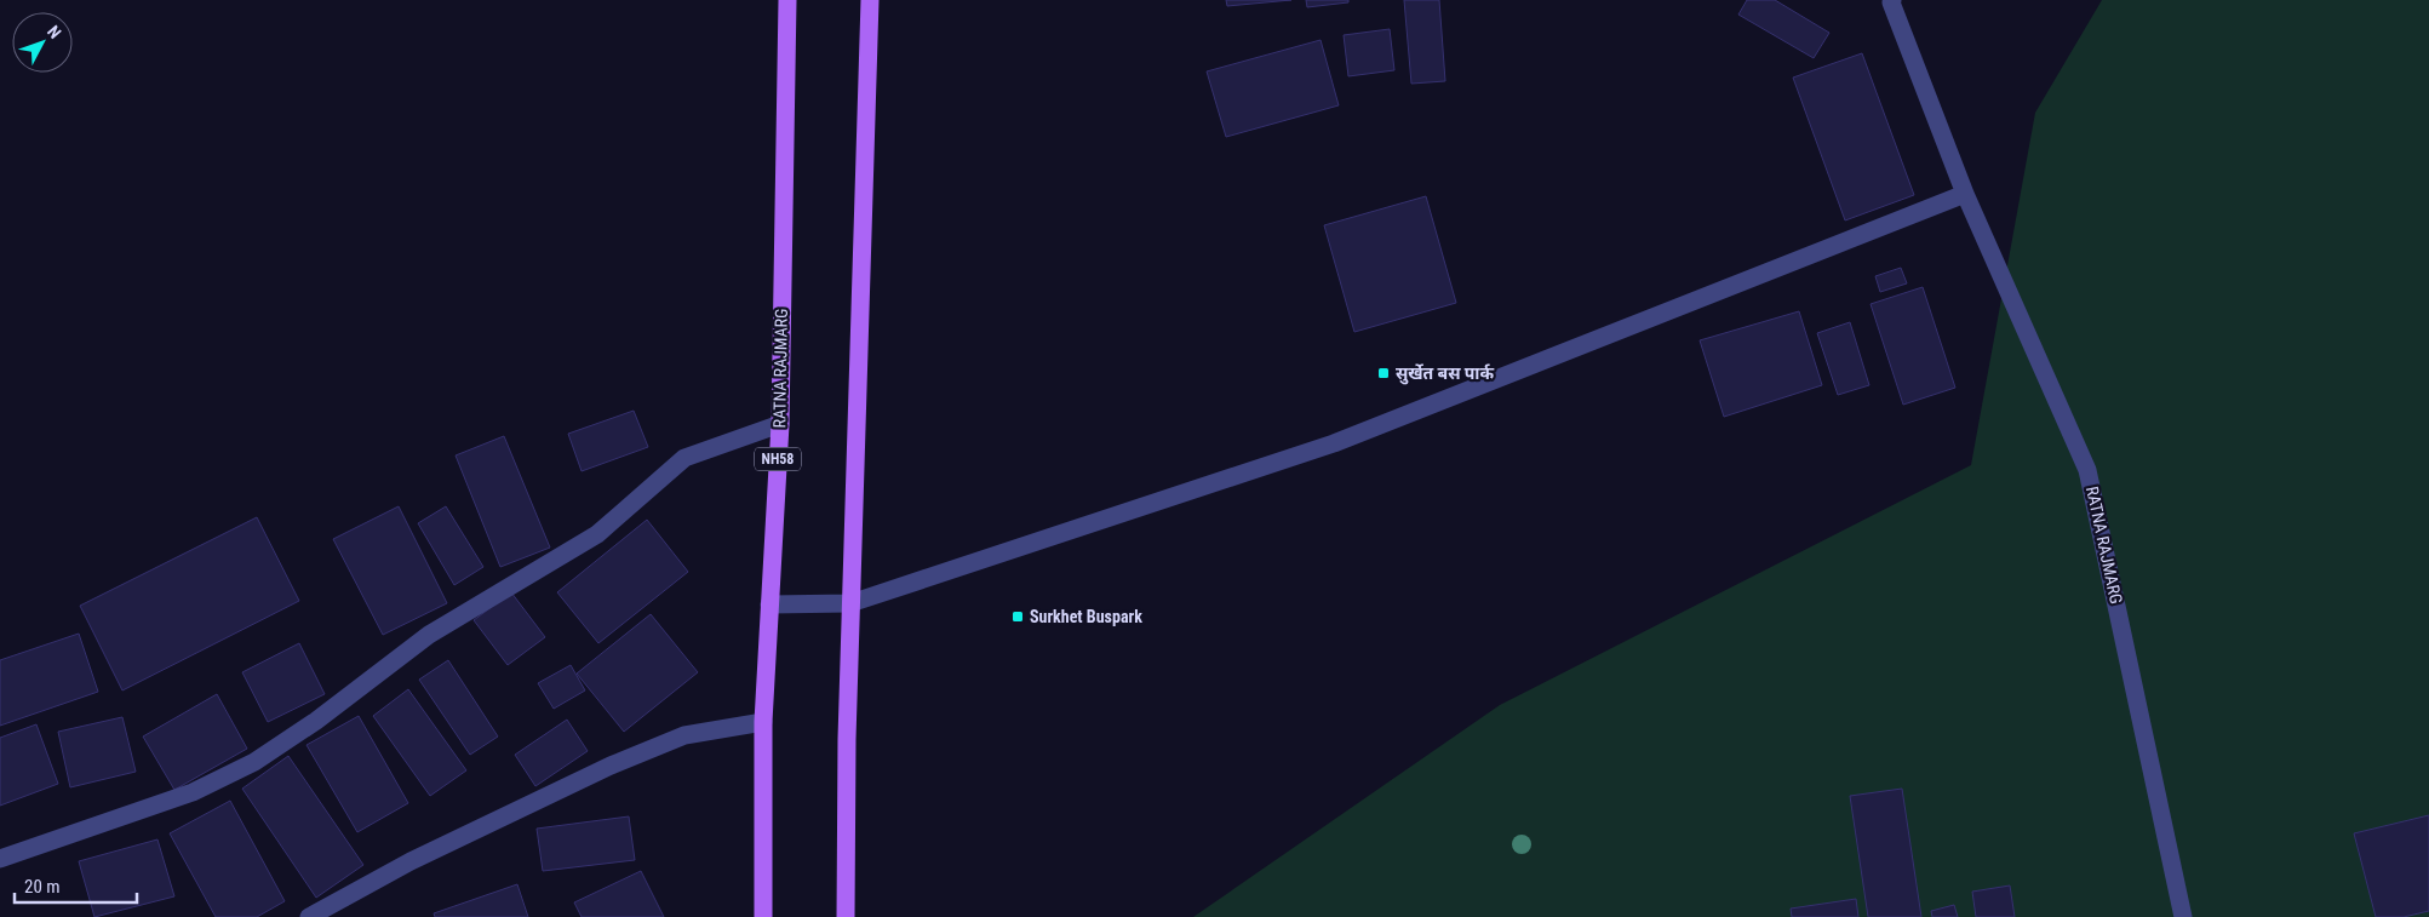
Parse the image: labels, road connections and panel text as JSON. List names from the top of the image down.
{
  "streets": {
    "main road": ["RATNA RAJMARG", "NH58"]
  },
  "places": {
    "transit": ["सुर्खेत बस पार्क", "Surkhet Buspark"]
  },
  "scale_bar": "20 m",
  "north": "top right"
}
